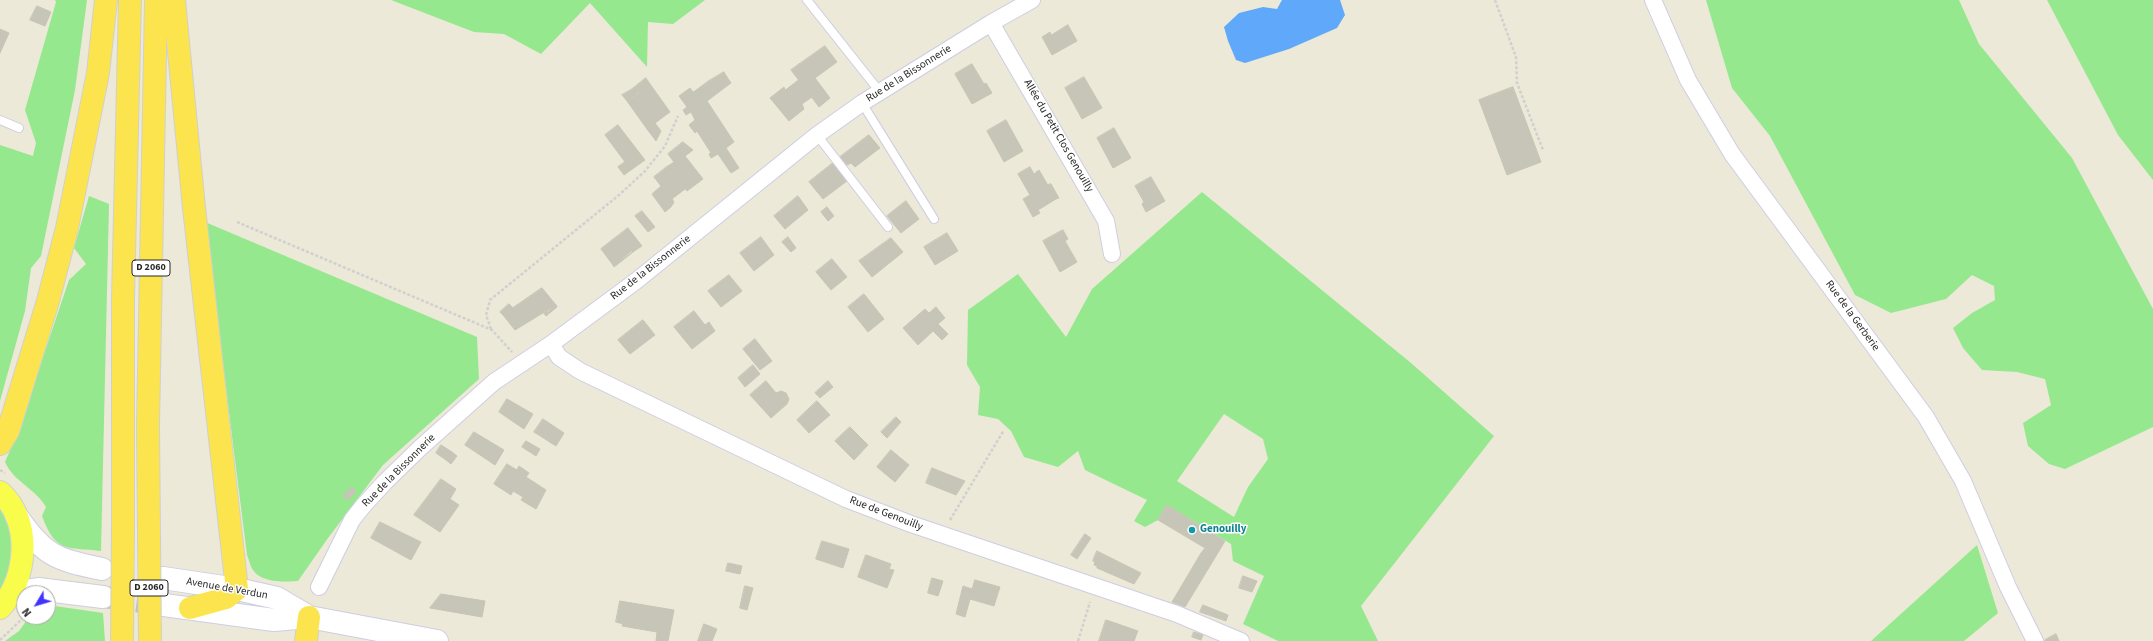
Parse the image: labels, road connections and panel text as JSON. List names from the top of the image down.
{
  "streets": {
    "highway": ["D 2060"],
    "main road": ["Avenue de Verdun"],
    "street": [
      "Rue de la Bissonnerie",
      "Allée du Petit Clos Genouilly",
      "Rue de la Gerberie",
      "Rue de Genouilly"
    ]
  },
  "crossings": [
    ["Rue de la Bissonnerie", "Allée du Petit Clos Genouilly"],
    ["Rue de la Bissonnerie", "Rue de Genouilly"]
  ],
  "places": ["Genouilly"],
  "north": "bottom left"
}
